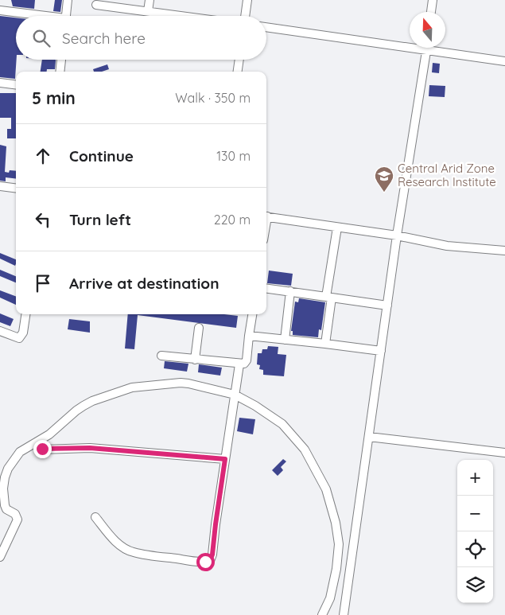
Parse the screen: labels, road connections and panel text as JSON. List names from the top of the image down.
{
  "places": {
    "school or university": ["Central Arid Zone Research Institute"]
  },
  "north": "top",
  "page": {
    "search": "Search here",
    "heading": ["5 min", "Walk · 350 m"],
    "list": [
      ["Continue", "130 m"],
      ["Turn left", "220 m"],
      "Arrive at destination"
    ],
    "map_buttons": ["+", "−"]
  }
}
